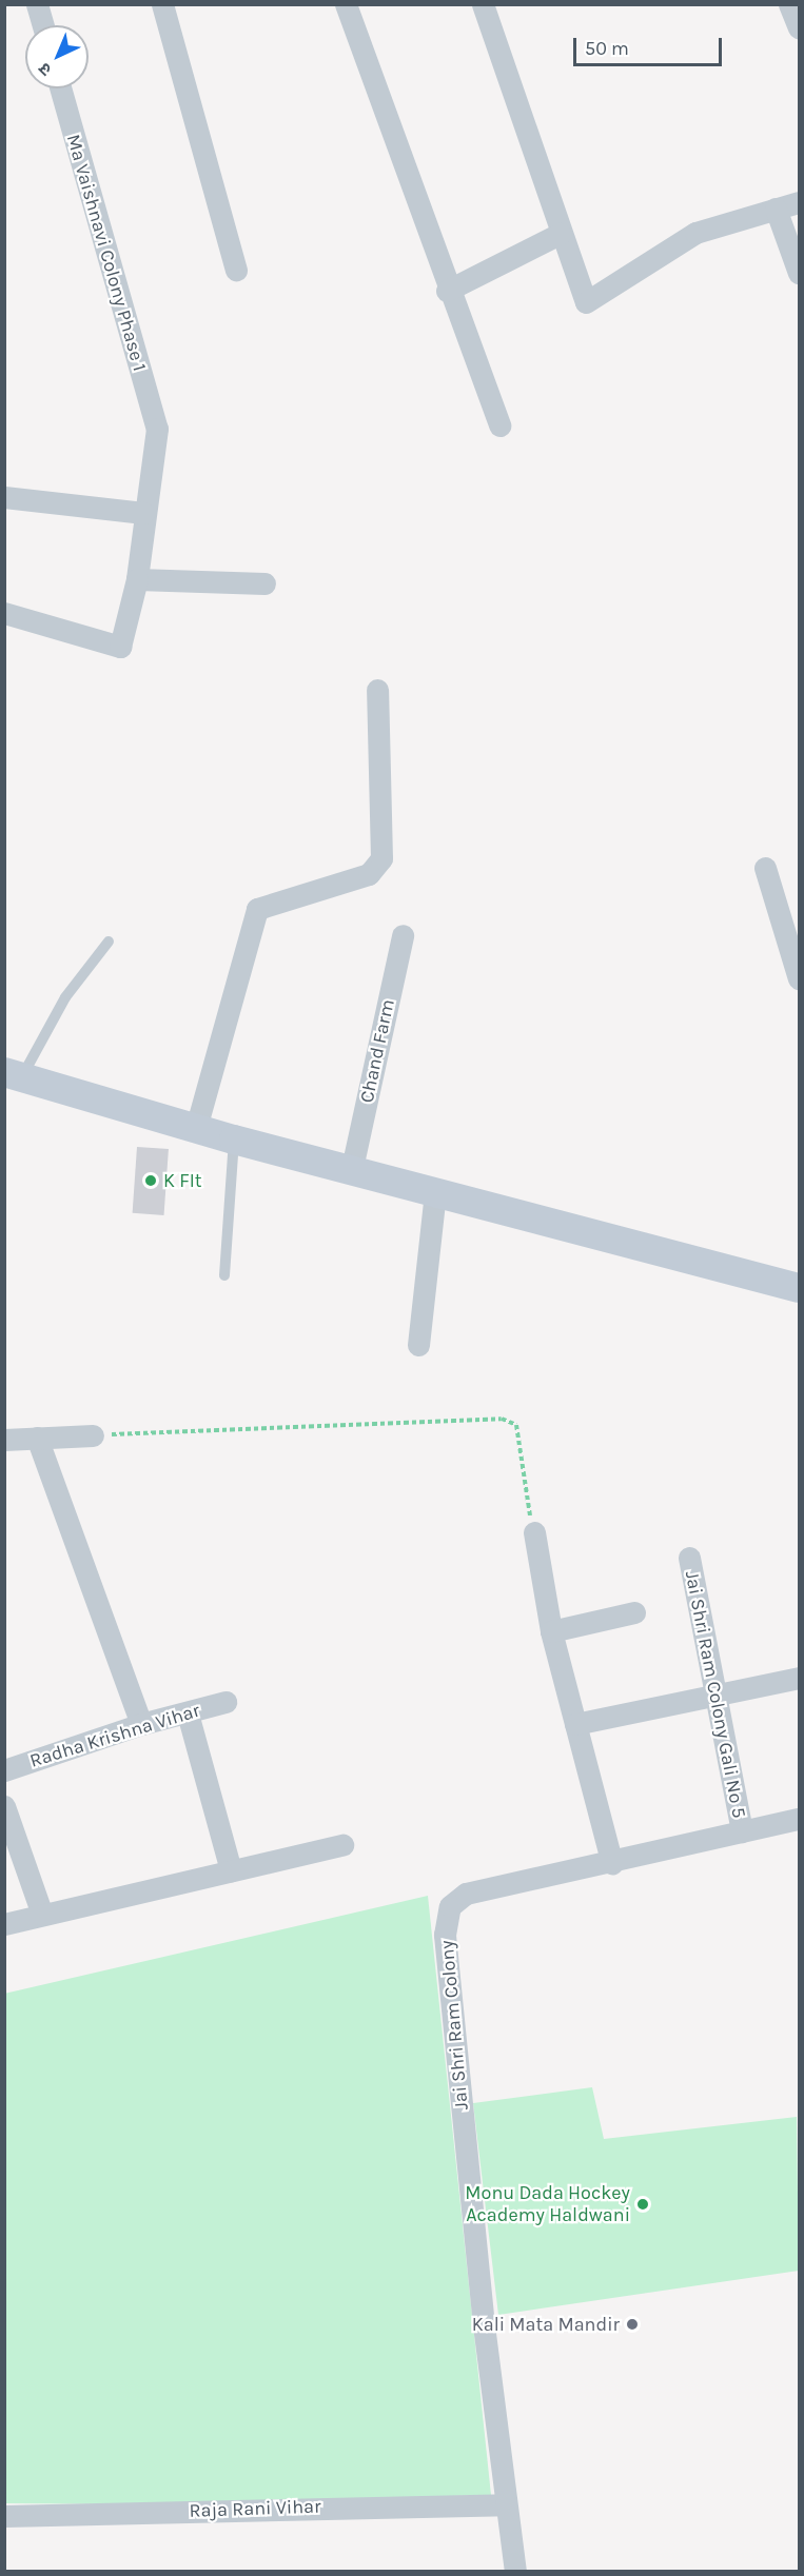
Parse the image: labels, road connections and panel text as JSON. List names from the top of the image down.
{
  "streets": {
    "street": [
      "Ma Vaishnavi Colony Phase 1",
      "Chand Farm",
      "Jai Shri Ram Colony Gali No 5",
      "Radha Krishna Vihar",
      "Jai Shri Ram Colony",
      "Raja Rani Vihar"
    ]
  },
  "crossings": [
    ["Jai Shri Ram Colony Gali No 5", "Jai Shri Ram Colony"],
    ["Jai Shri Ram Colony", "Raja Rani Vihar"]
  ],
  "places": ["K FIt", "Monu Dada Hockey Academy Haldwani", "Kali Mata Mandir"],
  "scale_bar": "50 m",
  "north": "bottom left"
}
